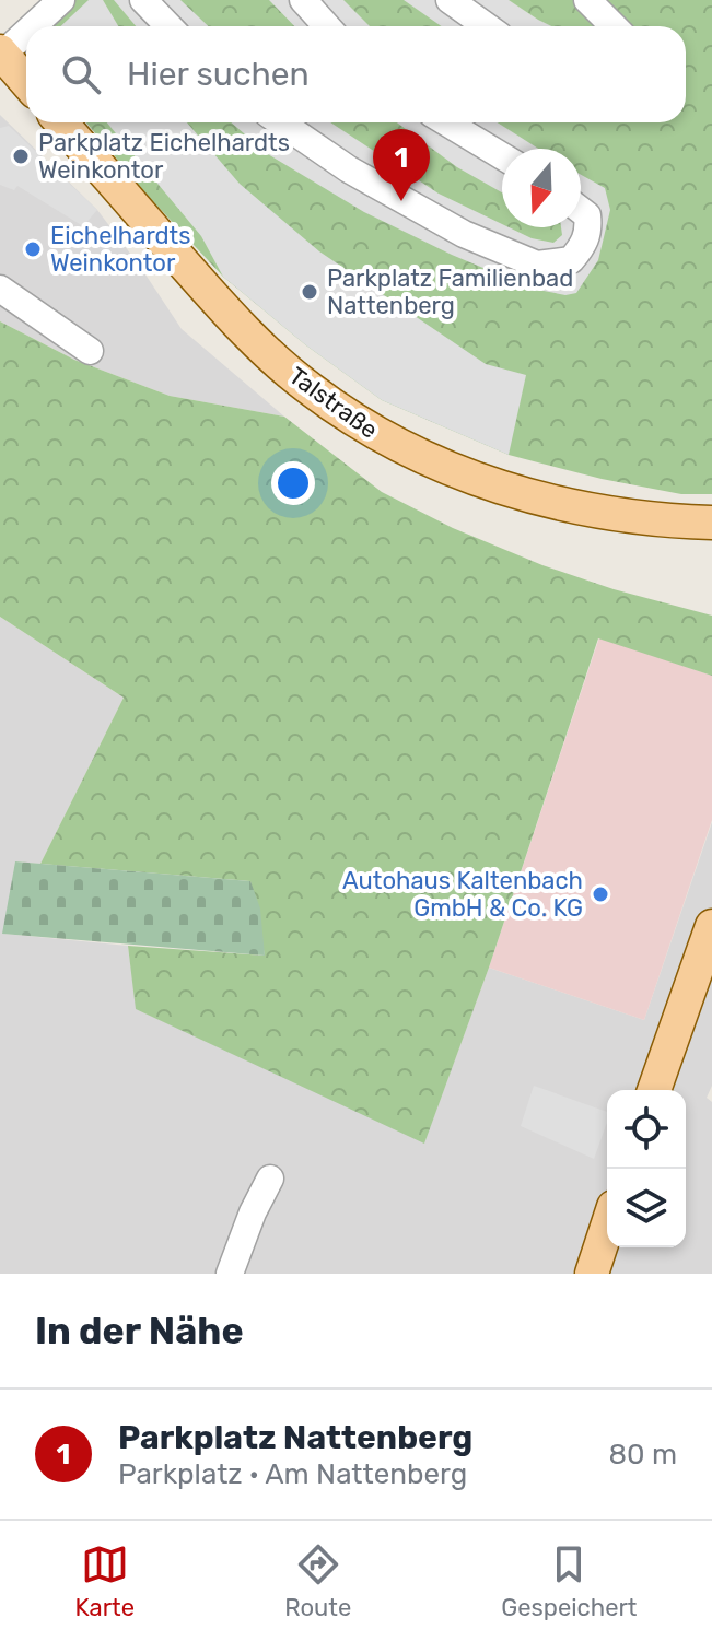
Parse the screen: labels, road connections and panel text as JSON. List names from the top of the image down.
{
  "streets": {
    "main road": ["Talstraße"]
  },
  "places": [
    "Parkplatz Eichelhardts Weinkontor",
    "Eichelhardts Weinkontor",
    "Parkplatz Familienbad Nattenberg",
    "Autohaus Kaltenbach GmbH & Co. KG"
  ],
  "north": "bottom",
  "page": {
    "search": "Hier suchen",
    "pins": "1",
    "heading": "In der Nähe",
    "list": [
      {
        "mark": "1",
        "name": "Parkplatz Nattenberg",
        "note": "Parkplatz · Am Nattenberg",
        "value": "80 m"
      }
    ],
    "nav": ["Karte", "Route", "Gespeichert"]
  }
}
